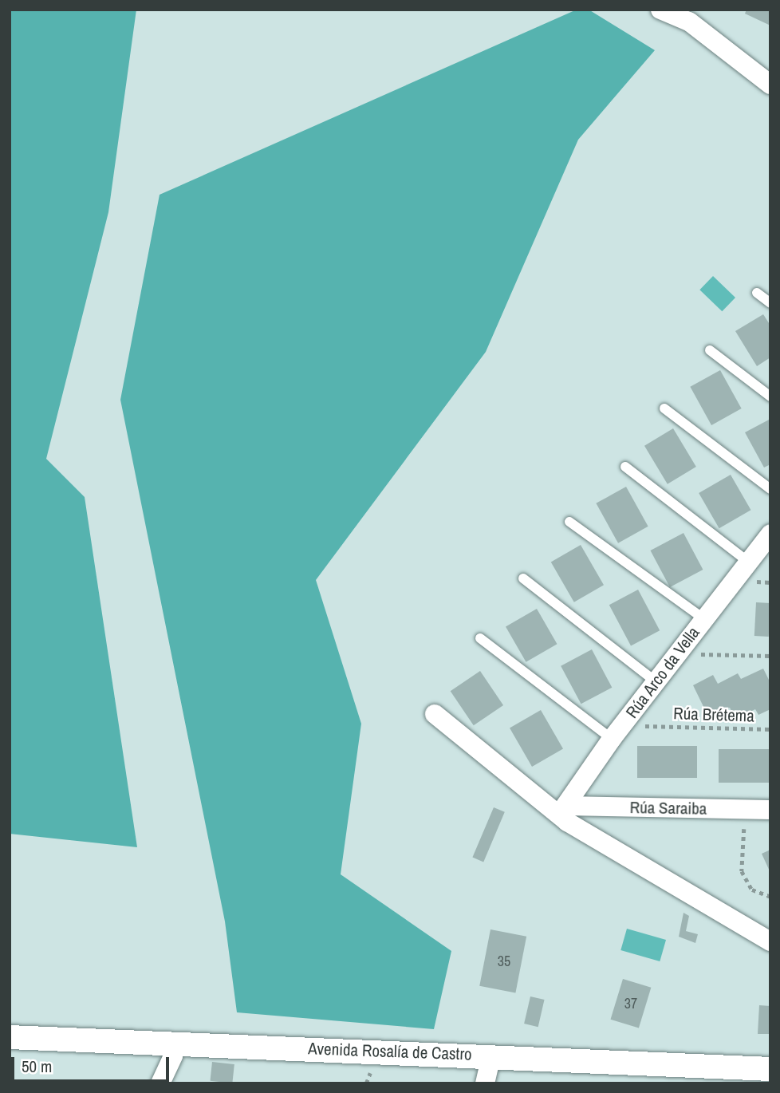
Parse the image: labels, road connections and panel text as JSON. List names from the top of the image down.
{
  "streets": {
    "street": ["Rúa Arco da Vella", "Rúa Saraiba", "Avenida Rosalía de Castro"],
    "path": ["Rúa Brétema"]
  },
  "crossings": [
    ["Rúa Arco da Vella", "Rúa Brétema"],
    ["Rúa Arco da Vella", "Rúa Saraiba"]
  ],
  "house_numbers": ["35", "37"],
  "scale_bar": "50 m"
}
